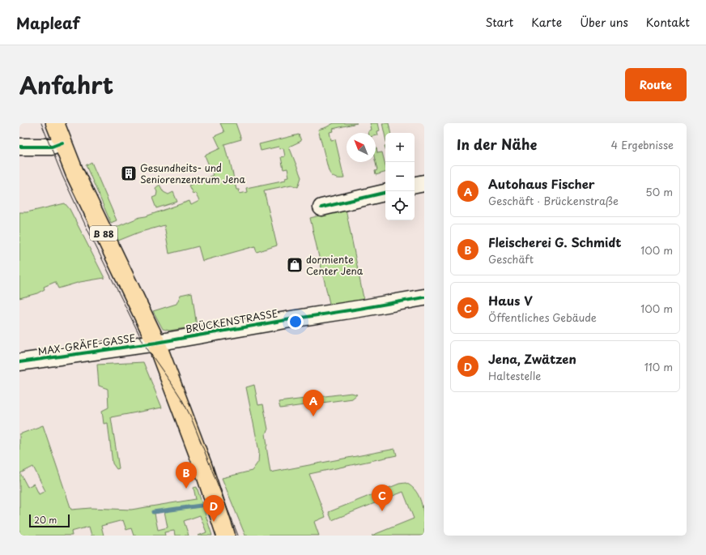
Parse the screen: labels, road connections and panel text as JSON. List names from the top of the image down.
{
  "streets": {
    "main road": ["B 88"],
    "street": ["BRÜCKENSTRASSE", "MAX-GRÄFE-GASSE"]
  },
  "crossings": [
    ["B 88", "BRÜCKENSTRASSE"],
    ["B 88", "MAX-GRÄFE-GASSE"],
    ["BRÜCKENSTRASSE", "MAX-GRÄFE-GASSE"]
  ],
  "places": {
    "building": ["Gesundheits- und Seniorenzentrum Jena"],
    "shop": ["dormiente Center Jena"]
  },
  "scale_bar": "20 m",
  "north": "top left",
  "page": {
    "header": "Mapleaf",
    "nav": [
      "Start",
      "Karte",
      "Über uns",
      "Kontakt"
    ],
    "title": "Anfahrt",
    "buttons": "Route",
    "heading": ["In der Nähe", "4 Ergebnisse"],
    "map_buttons": ["+", "−"],
    "list": [
      {
        "mark": "A",
        "name": "Autohaus Fischer",
        "note": "Geschäft · Brückenstraße",
        "value": "50 m"
      },
      {
        "mark": "B",
        "name": "Fleischerei G. Schmidt",
        "note": "Geschäft",
        "value": "100 m"
      },
      {
        "mark": "C",
        "name": "Haus V",
        "note": "Öffentliches Gebäude",
        "value": "100 m"
      },
      {
        "mark": "D",
        "name": "Jena, Zwätzen",
        "note": "Haltestelle",
        "value": "110 m"
      }
    ],
    "pins": [
      "A",
      "B",
      "C",
      "D"
    ],
    "scale": "20 m"
  }
}
